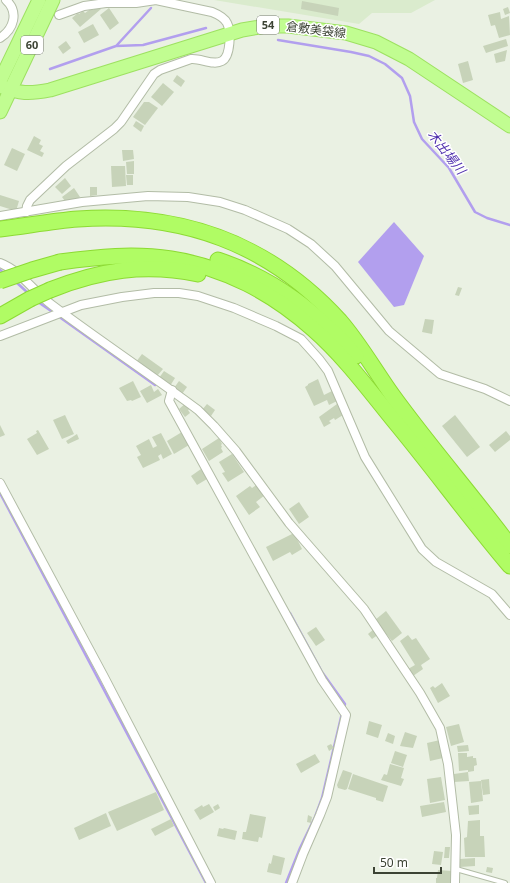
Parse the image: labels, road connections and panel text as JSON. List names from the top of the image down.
{
  "streets": {
    "main road": ["54", "倉敷美袋線", "60"]
  },
  "crossings": [
    ["倉敷美袋線", "60"]
  ],
  "water": ["木出場川"],
  "scale_bar": "50 m"
}
